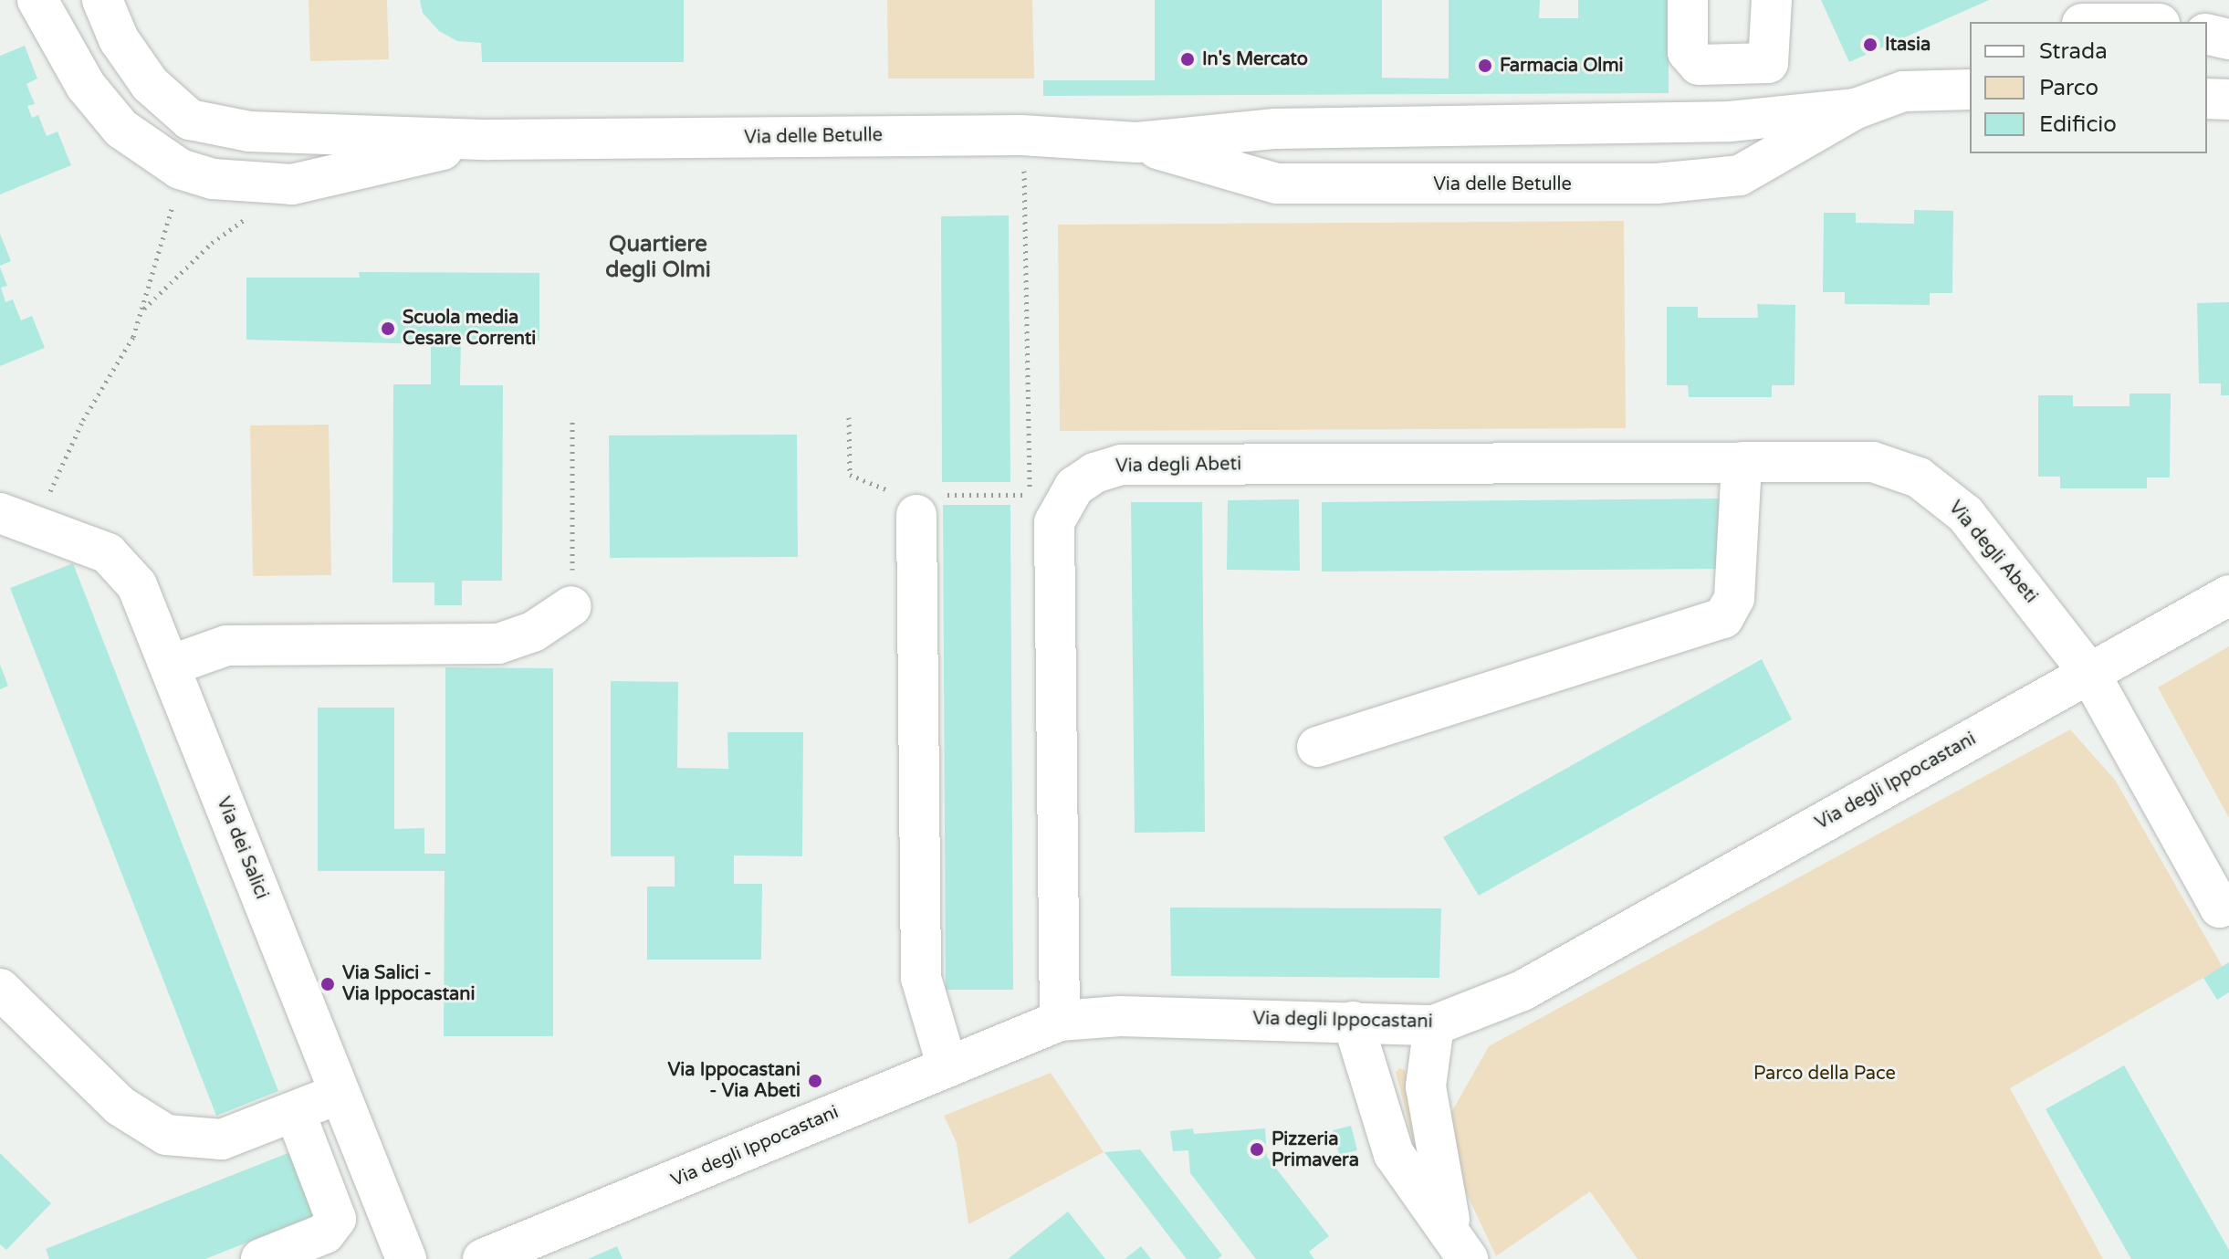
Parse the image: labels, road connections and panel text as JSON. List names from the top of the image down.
{
  "streets": {
    "street": [
      "Via delle Betulle",
      "Via degli Abeti",
      "Via degli Ippocastani",
      "Via dei Salici"
    ]
  },
  "crossings": [
    ["Via degli Abeti", "Via degli Ippocastani"]
  ],
  "districts": ["Quartiere degli Olmi"],
  "parks": ["Parco della Pace"],
  "places": [
    "Itasia",
    "In's Mercato",
    "Farmacia Olmi",
    "Scuola media Cesare Correnti",
    "Via Salici - Via Ippocastani",
    "Via Ippocastani - Via Abeti",
    "Pizzeria Primavera"
  ],
  "legend": ["Strada", "Parco", "Edificio"]
}
